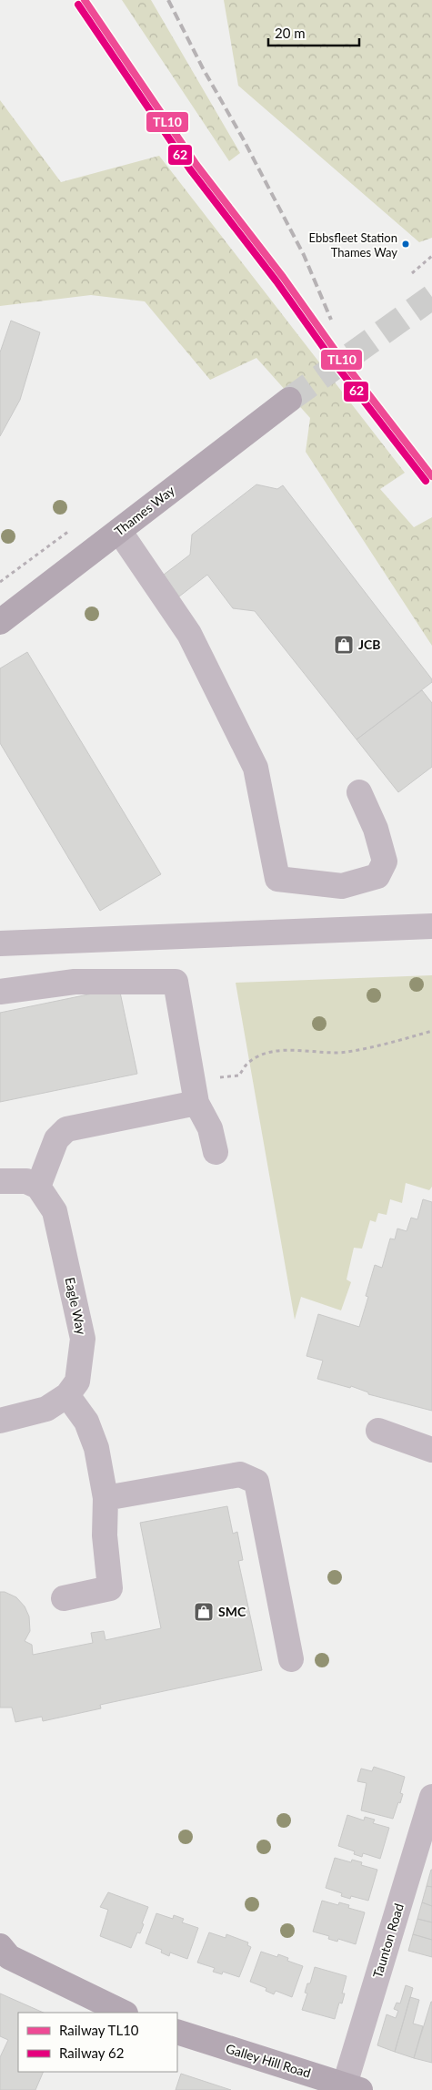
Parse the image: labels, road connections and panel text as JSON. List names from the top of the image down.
{
  "streets": {
    "main road": ["Thames Way", "Galley Hill Road"],
    "street": ["Eagle Way", "Taunton Road"]
  },
  "crossings": [
    ["Taunton Road", "Galley Hill Road"]
  ],
  "places": {
    "other": ["Ebbsfleet Station Thames Way"],
    "shop": ["JCB", "SMC"]
  },
  "lines": ["rail line TL10", "rail line 62"],
  "legend": ["Railway TL10", "Railway 62"],
  "scale_bar": "20 m"
}
